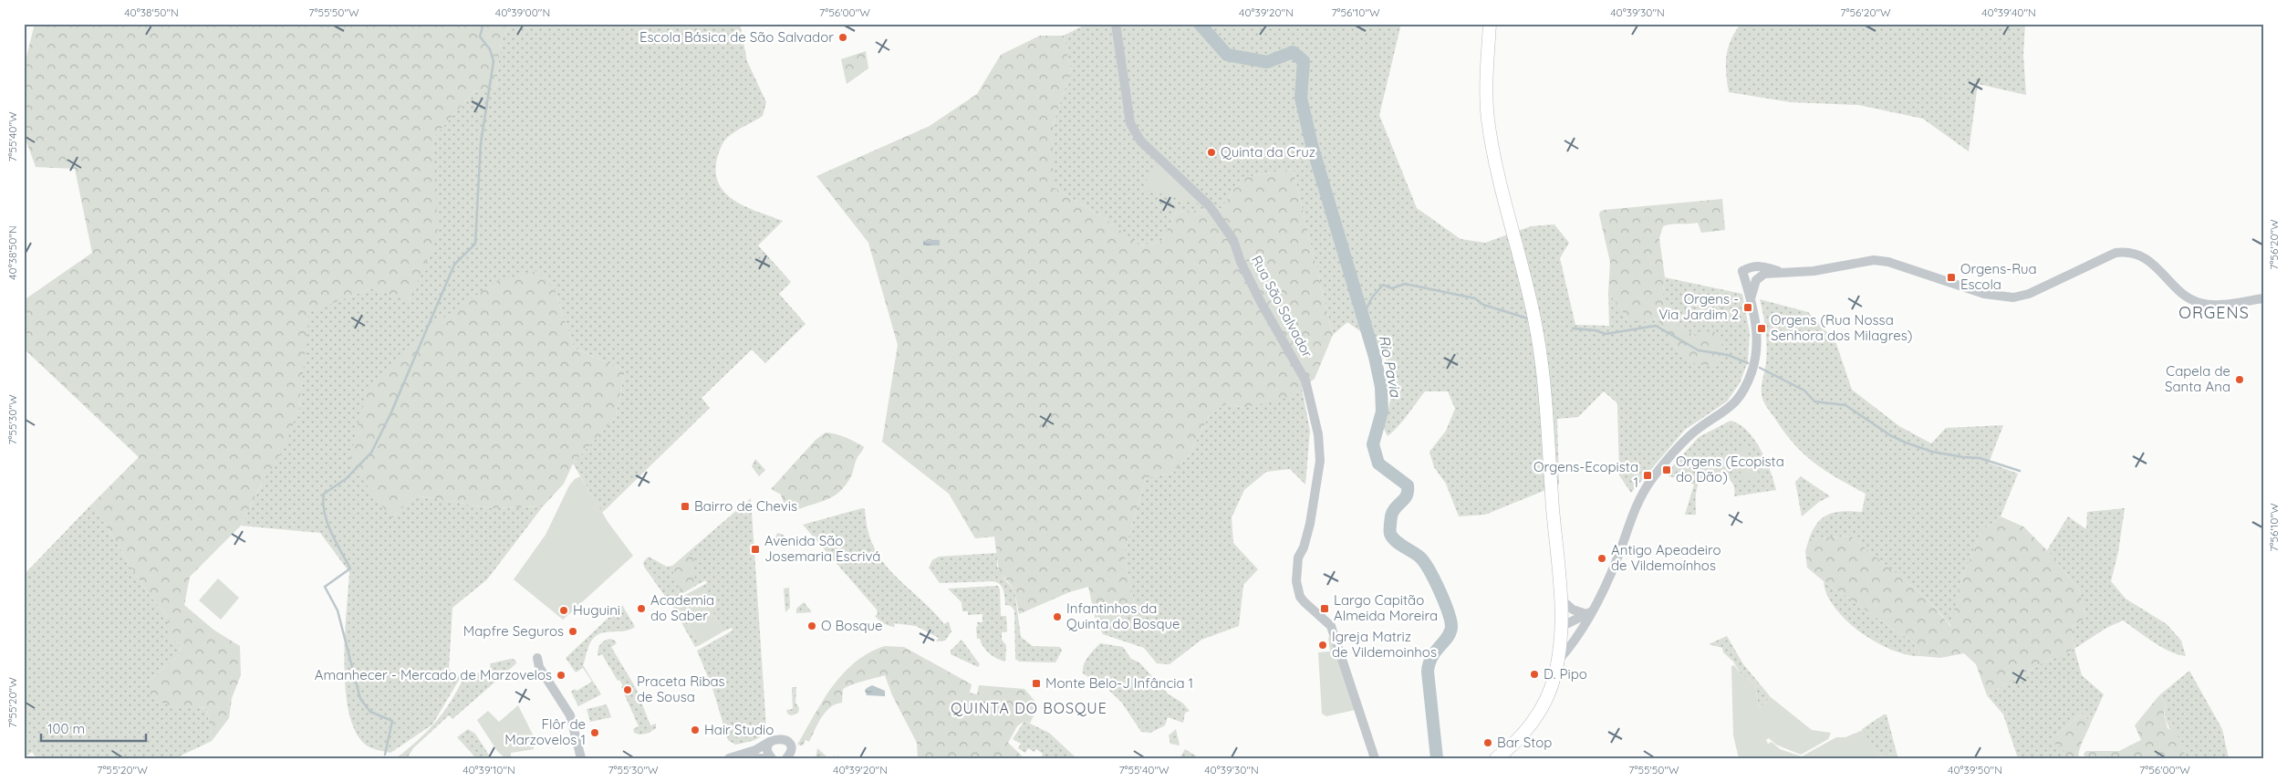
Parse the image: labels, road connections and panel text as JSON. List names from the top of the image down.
{
  "streets": {
    "street": ["Rua São Salvador"]
  },
  "districts": ["ORGENS", "QUINTA DO BOSQUE"],
  "water": ["Rio Pavia"],
  "places": {
    "other": [
      "Escola Básica de São Salvador",
      "Quinta da Cruz",
      "Capela de Santa Ana",
      "Antigo Apeadeiro de Vildemoínhos",
      "Academia do Saber",
      "Huguini",
      "Infantinhos da Quinta do Bosque",
      "O Bosque",
      "Mapfre Seguros",
      "Igreja Matriz de Vildemoinhos",
      "D. Pipo",
      "Amanhecer - Mercado de Marzovelos",
      "Praceta Ribas de Sousa",
      "Hair Studio",
      "Flôr de Marzovelos 1",
      "Bar Stop"
    ],
    "transit": [
      "Orgens-Rua Escola",
      "Orgens - Via Jardim 2",
      "Orgens (Rua Nossa Senhora dos Milagres)",
      "Orgens (Ecopista do Dão)",
      "Orgens-Ecopista 1",
      "Bairro de Chevis",
      "Avenida São Josemaria Escrivá",
      "Largo Capitão Almeida Moreira",
      "Monte Belo-J Infância 1"
    ]
  },
  "scale_bar": "100 m",
  "coordinates": [
    "40°38'50\"N",
    "7°55'50\"W",
    "40°39'00\"N",
    "7°56'00\"W",
    "40°39'20\"N",
    "7°56'10\"W",
    "40°39'30\"N",
    "7°56'20\"W",
    "40°39'40\"N",
    "7°55'40\"W",
    "7°55'30\"W",
    "7°55'20\"W",
    "40°39'10\"N",
    "40°39'50\"N"
  ]
}
